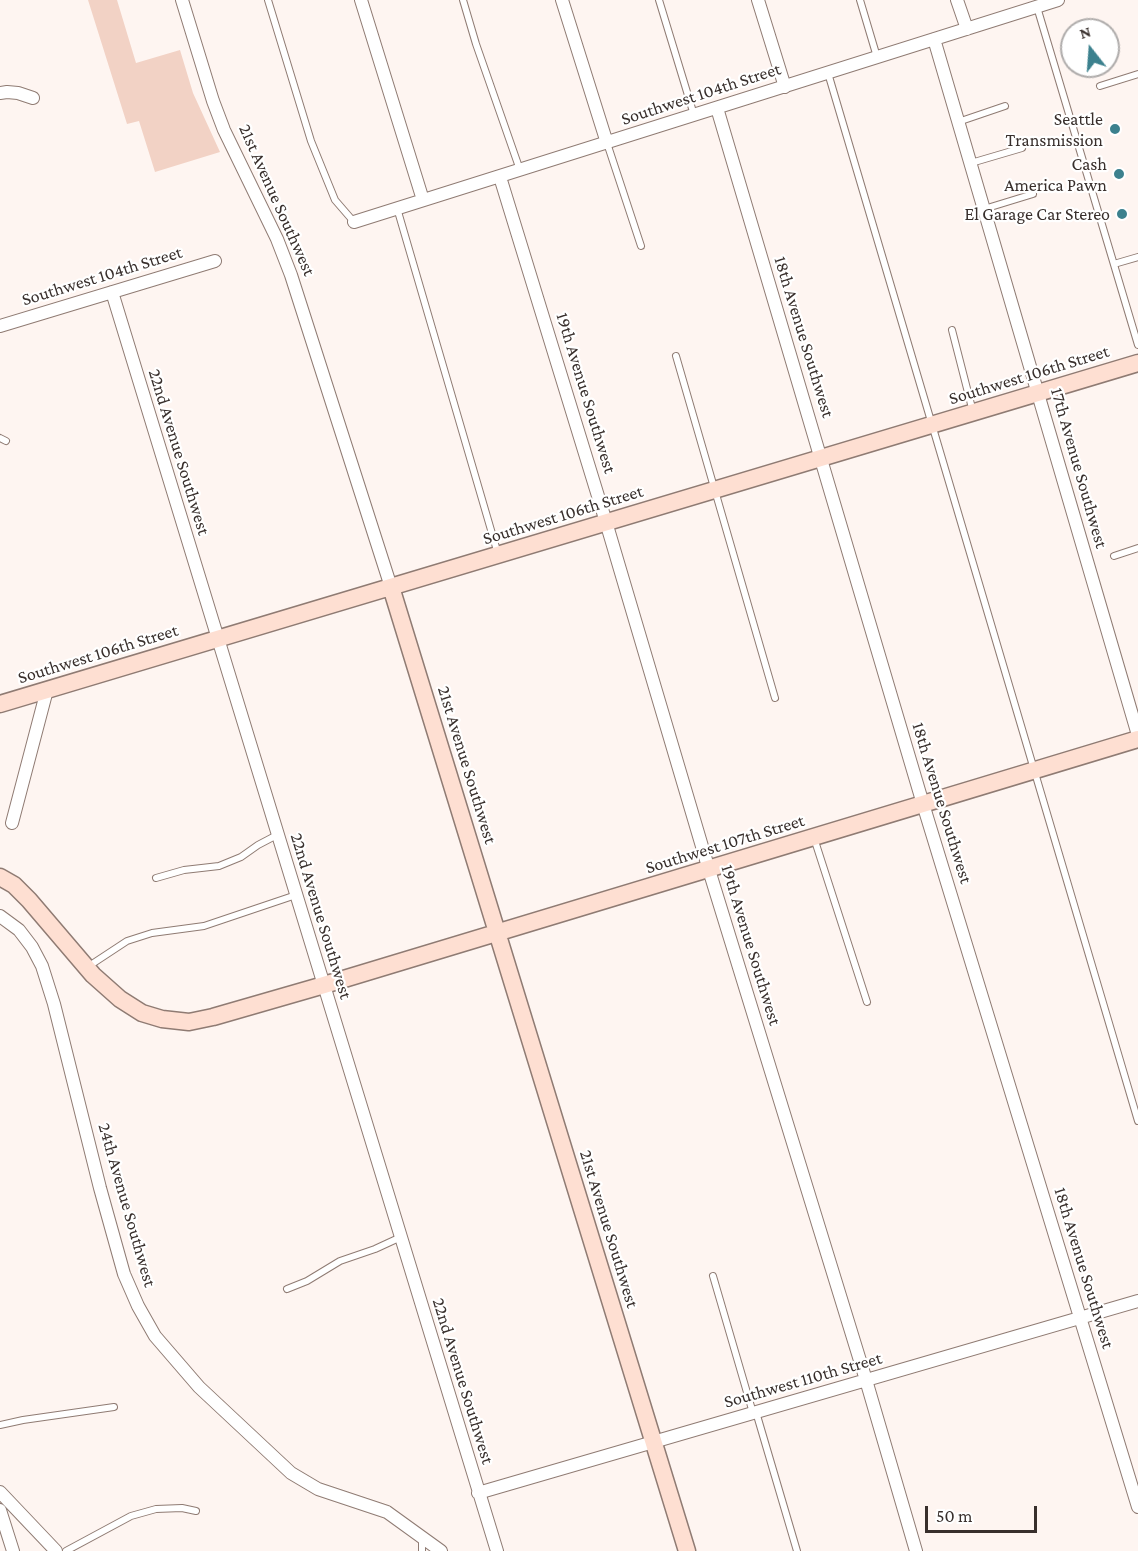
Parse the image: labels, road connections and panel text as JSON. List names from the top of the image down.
{
  "streets": {
    "street": [
      "Southwest 104th Street",
      "21st Avenue Southwest",
      "18th Avenue Southwest",
      "Southwest 106th Street",
      "19th Avenue Southwest",
      "22nd Avenue Southwest",
      "17th Avenue Southwest",
      "Southwest 107th Street",
      "24th Avenue Southwest",
      "Southwest 110th Street"
    ]
  },
  "crossings": [
    ["Southwest 104th Street", "18th Avenue Southwest"],
    ["Southwest 104th Street", "19th Avenue Southwest"],
    ["Southwest 104th Street", "22nd Avenue Southwest"],
    ["Southwest 104th Street", "17th Avenue Southwest"],
    ["21st Avenue Southwest", "Southwest 106th Street"],
    ["21st Avenue Southwest", "Southwest 107th Street"],
    ["21st Avenue Southwest", "Southwest 110th Street"],
    ["18th Avenue Southwest", "Southwest 106th Street"],
    ["18th Avenue Southwest", "Southwest 107th Street"],
    ["18th Avenue Southwest", "Southwest 110th Street"],
    ["Southwest 106th Street", "19th Avenue Southwest"],
    ["Southwest 106th Street", "22nd Avenue Southwest"],
    ["Southwest 106th Street", "17th Avenue Southwest"],
    ["19th Avenue Southwest", "Southwest 107th Street"],
    ["19th Avenue Southwest", "Southwest 110th Street"],
    ["22nd Avenue Southwest", "Southwest 107th Street"],
    ["22nd Avenue Southwest", "Southwest 110th Street"],
    ["17th Avenue Southwest", "Southwest 107th Street"]
  ],
  "places": ["Seattle Transmission", "Cash America Pawn", "El Garage Car Stereo"],
  "scale_bar": "50 m",
  "north": "top"
}
